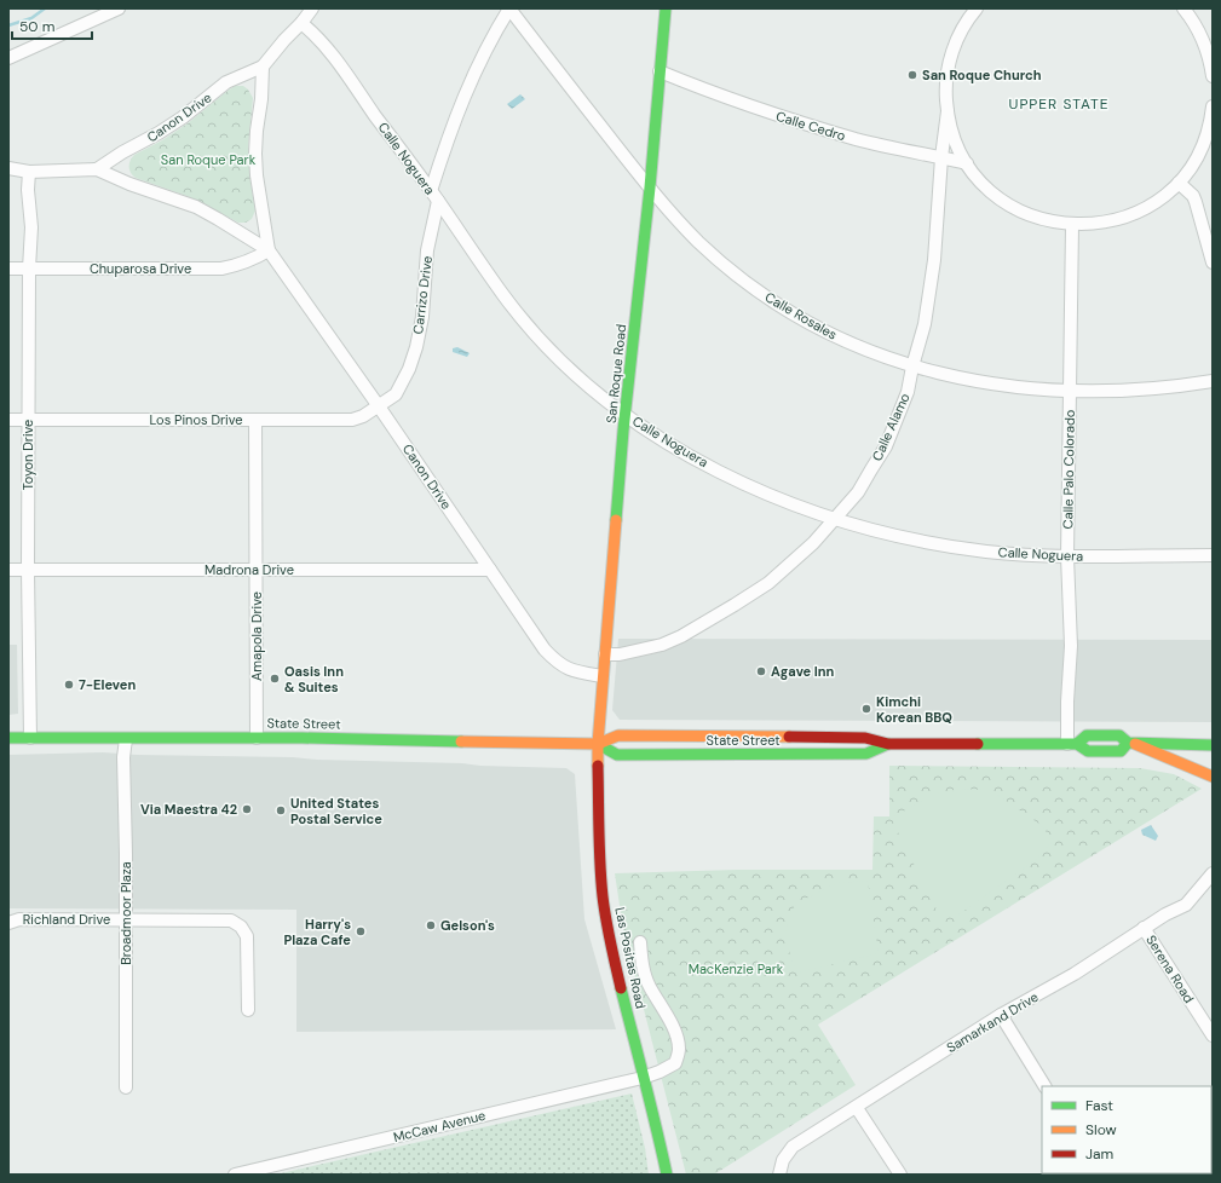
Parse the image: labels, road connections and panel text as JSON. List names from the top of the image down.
{
  "streets": {
    "main road": ["San Roque Road", "State Street", "Las Positas Road"],
    "street": [
      "Canon Drive",
      "Calle Cedro",
      "Calle Noguera",
      "Chuparosa Drive",
      "Carrizo Drive",
      "Calle Rosales",
      "Los Pinos Drive",
      "Calle Alamo",
      "Toyon Drive",
      "Calle Palo Colorado",
      "Madrona Drive",
      "Amapola Drive",
      "Broadmoor Plaza",
      "Richland Drive",
      "Serena Road",
      "Samarkand Drive",
      "McCaw Avenue"
    ]
  },
  "crossings": [
    ["Canon Drive", "Calle Noguera"],
    ["Canon Drive", "Chuparosa Drive"],
    ["Canon Drive", "Carrizo Drive"],
    ["Canon Drive", "San Roque Road"],
    ["Canon Drive", "Los Pinos Drive"],
    ["Canon Drive", "Toyon Drive"],
    ["Canon Drive", "Madrona Drive"],
    ["Calle Cedro", "San Roque Road"],
    ["Calle Cedro", "Calle Alamo"],
    ["Calle Noguera", "Carrizo Drive"],
    ["Calle Noguera", "San Roque Road"],
    ["Calle Noguera", "Calle Alamo"],
    ["Calle Noguera", "Calle Palo Colorado"],
    ["Chuparosa Drive", "Toyon Drive"],
    ["Carrizo Drive", "Calle Rosales"],
    ["Carrizo Drive", "Los Pinos Drive"],
    ["Calle Rosales", "San Roque Road"],
    ["Calle Rosales", "Calle Alamo"],
    ["Calle Rosales", "Calle Palo Colorado"],
    ["San Roque Road", "Calle Alamo"],
    ["San Roque Road", "State Street"],
    ["San Roque Road", "Las Positas Road"],
    ["Los Pinos Drive", "Toyon Drive"],
    ["Los Pinos Drive", "Amapola Drive"],
    ["Toyon Drive", "Madrona Drive"],
    ["Toyon Drive", "State Street"],
    ["Calle Palo Colorado", "State Street"],
    ["Madrona Drive", "Amapola Drive"],
    ["Amapola Drive", "State Street"],
    ["State Street", "Broadmoor Plaza"],
    ["State Street", "Las Positas Road"],
    ["Broadmoor Plaza", "Richland Drive"],
    ["Las Positas Road", "McCaw Avenue"],
    ["Serena Road", "Samarkand Drive"]
  ],
  "districts": ["UPPER STATE"],
  "parks": ["San Roque Park", "MacKenzie Park"],
  "places": [
    "San Roque Church",
    "Agave Inn",
    "Oasis Inn & Suites",
    "7-Eleven",
    "Kimchi Korean BBQ",
    "Via Maestra 42",
    "United States Postal Service",
    "Gelson's",
    "Harry's Plaza Cafe"
  ],
  "legend": ["Fast", "Slow", "Jam"],
  "scale_bar": "50 m"
}
